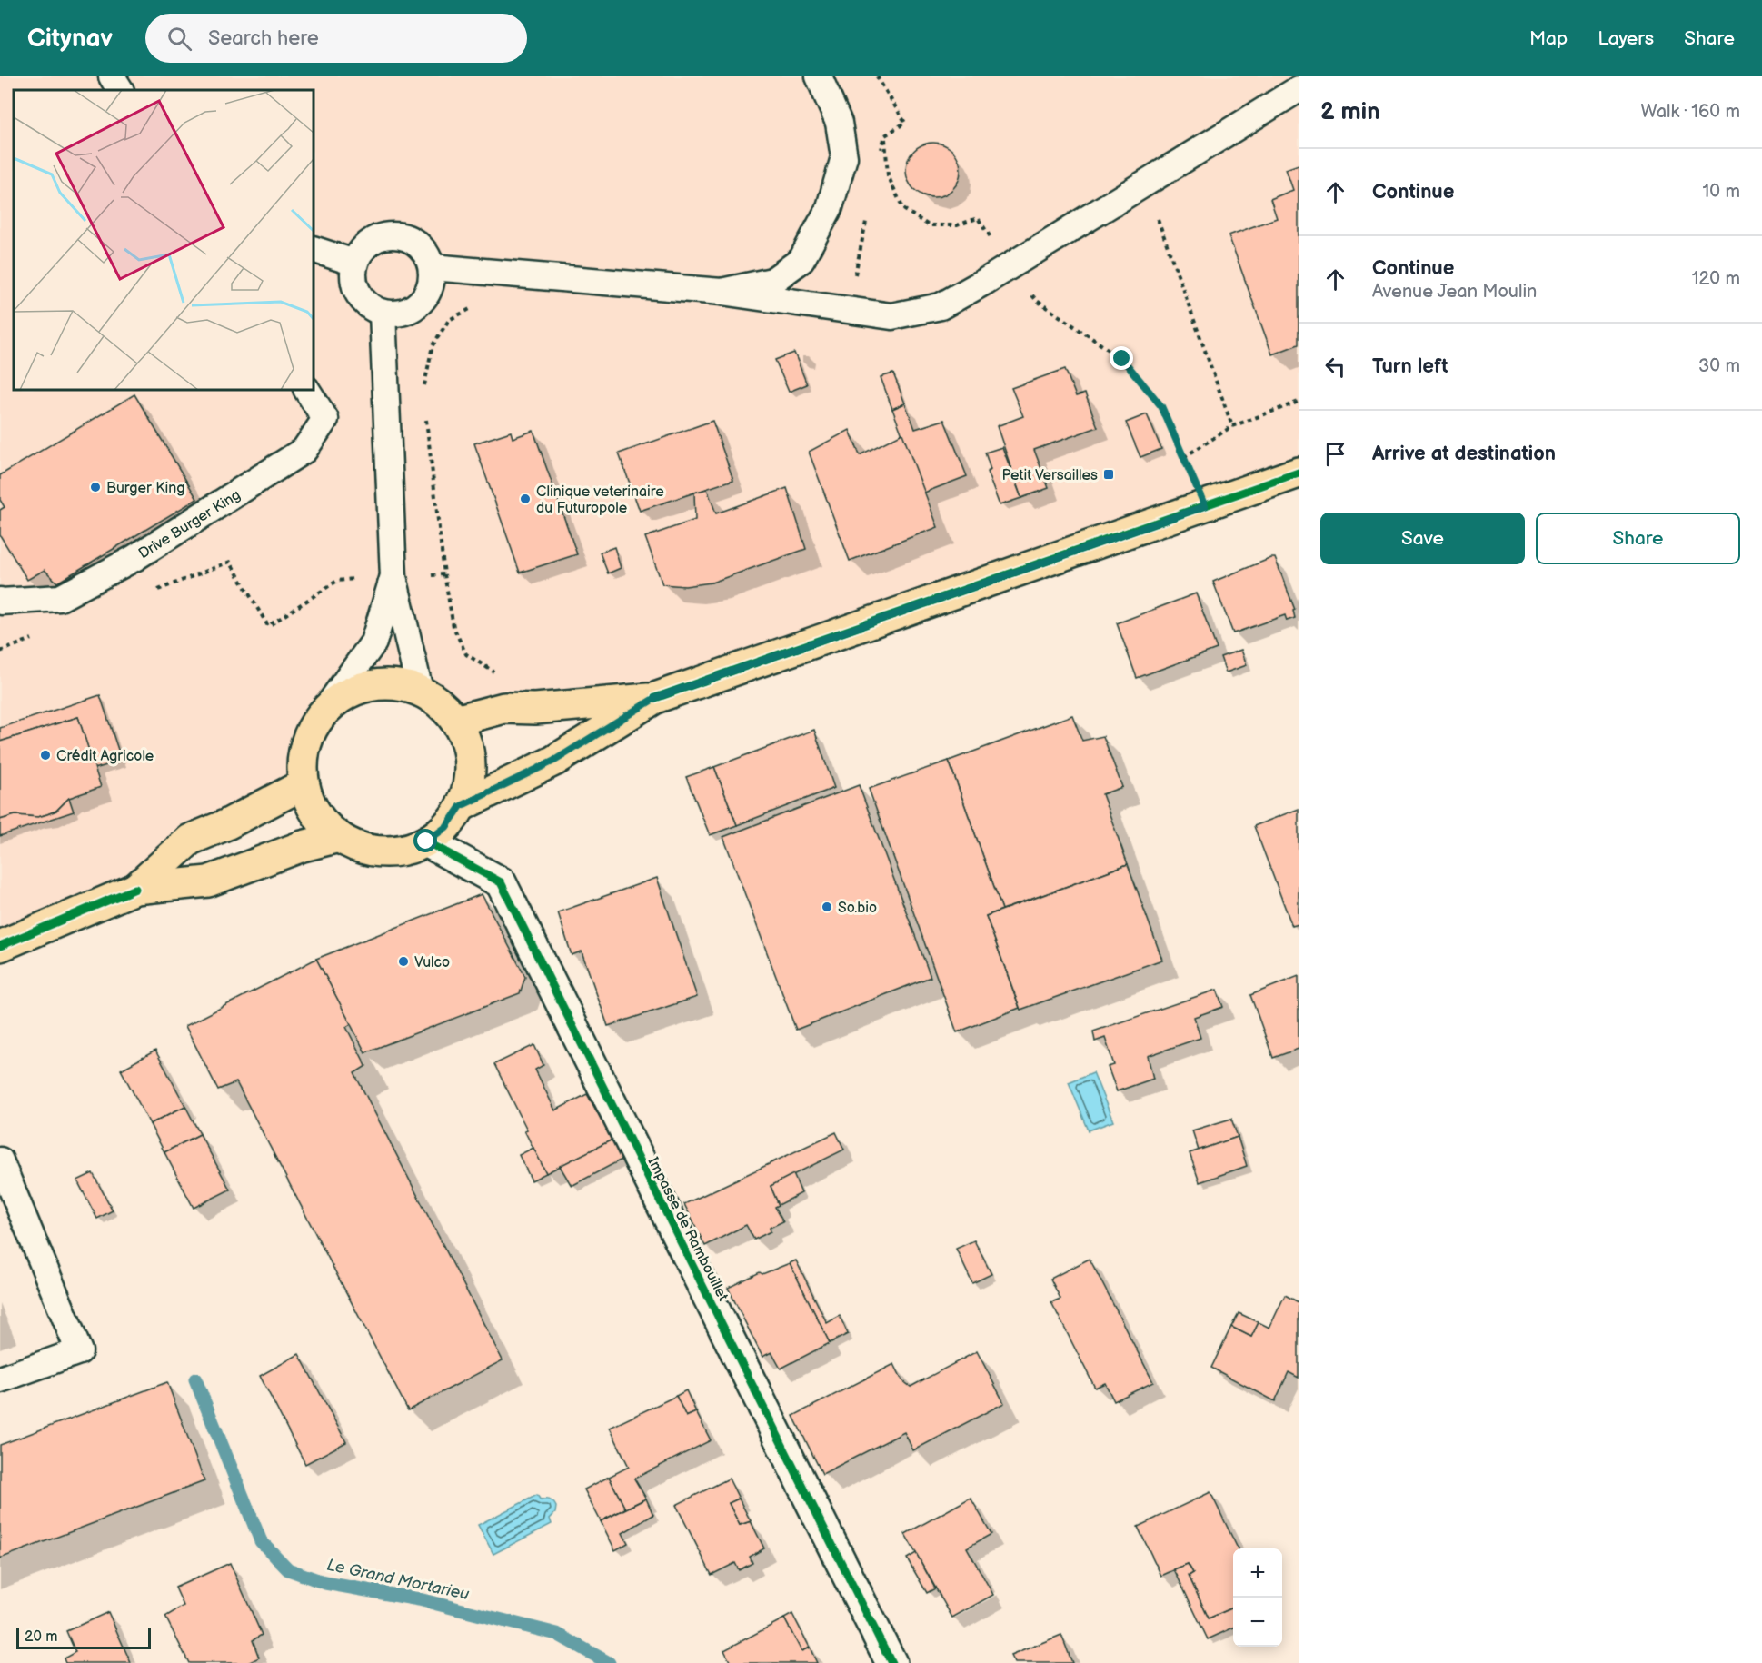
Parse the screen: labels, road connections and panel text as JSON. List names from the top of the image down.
{
  "streets": {
    "street": ["Impasse de Rambouillet"],
    "lane": ["Drive Burger King"]
  },
  "water": ["Le Grand Mortarieu"],
  "places": {
    "transit": ["Petit Versailles"],
    "other": [
      "Burger King",
      "Clinique veterinaire du Futuropole",
      "Crédit Agricole",
      "So.bio",
      "Vulco"
    ]
  },
  "scale_bar": "20 m",
  "page": {
    "header": "Citynav",
    "search": "Search here",
    "nav": ["Map", "Layers", "Share"],
    "heading": ["2 min", "Walk · 160 m"],
    "list": [
      ["Continue", "10 m"],
      ["Continue", "Avenue Jean Moulin", "120 m"],
      ["Turn left", "30 m"],
      "Arrive at destination"
    ],
    "buttons": ["Save", "Share"],
    "map_buttons": ["+", "−"],
    "scale": "20 m"
  }
}
